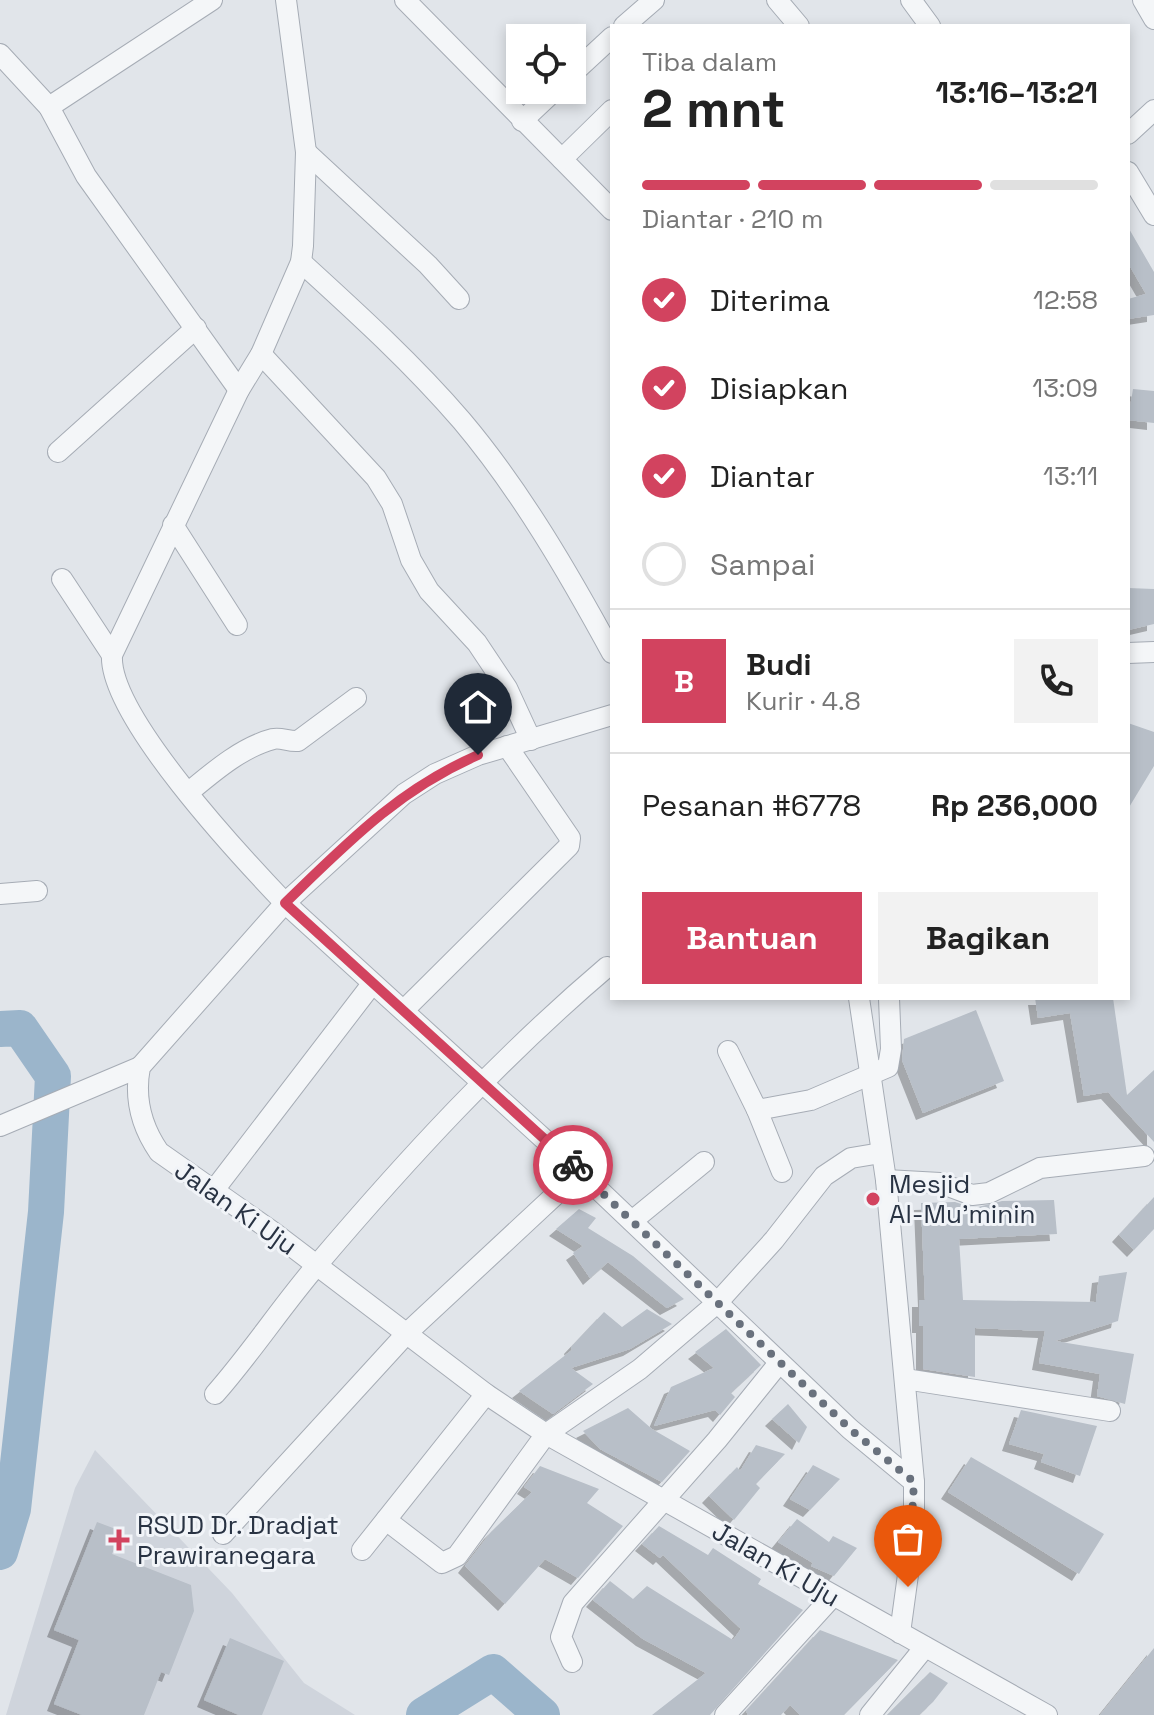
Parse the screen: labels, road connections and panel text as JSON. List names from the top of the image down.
{
  "streets": {
    "street": ["Jalan Ki Uju"]
  },
  "places": {
    "other": ["Mesjid Al-Mu'minin"],
    "health": ["RSUD Dr. Dradjat Prawiranegara"]
  },
  "page": {
    "heading": ["2 mnt", "Tiba dalam", "13:16–13:21"],
    "panel": [
      "Budi",
      "Kurir · 4.8",
      "Pesanan #6778",
      "Rp 236,000"
    ],
    "bar": "Diantar · 210 m",
    "list": [
      ["Diterima", "12:58"],
      ["Disiapkan", "13:09"],
      ["Diantar", "13:11"],
      "Sampai"
    ],
    "round": "B",
    "buttons": ["Bantuan", "Bagikan"]
  }
}
